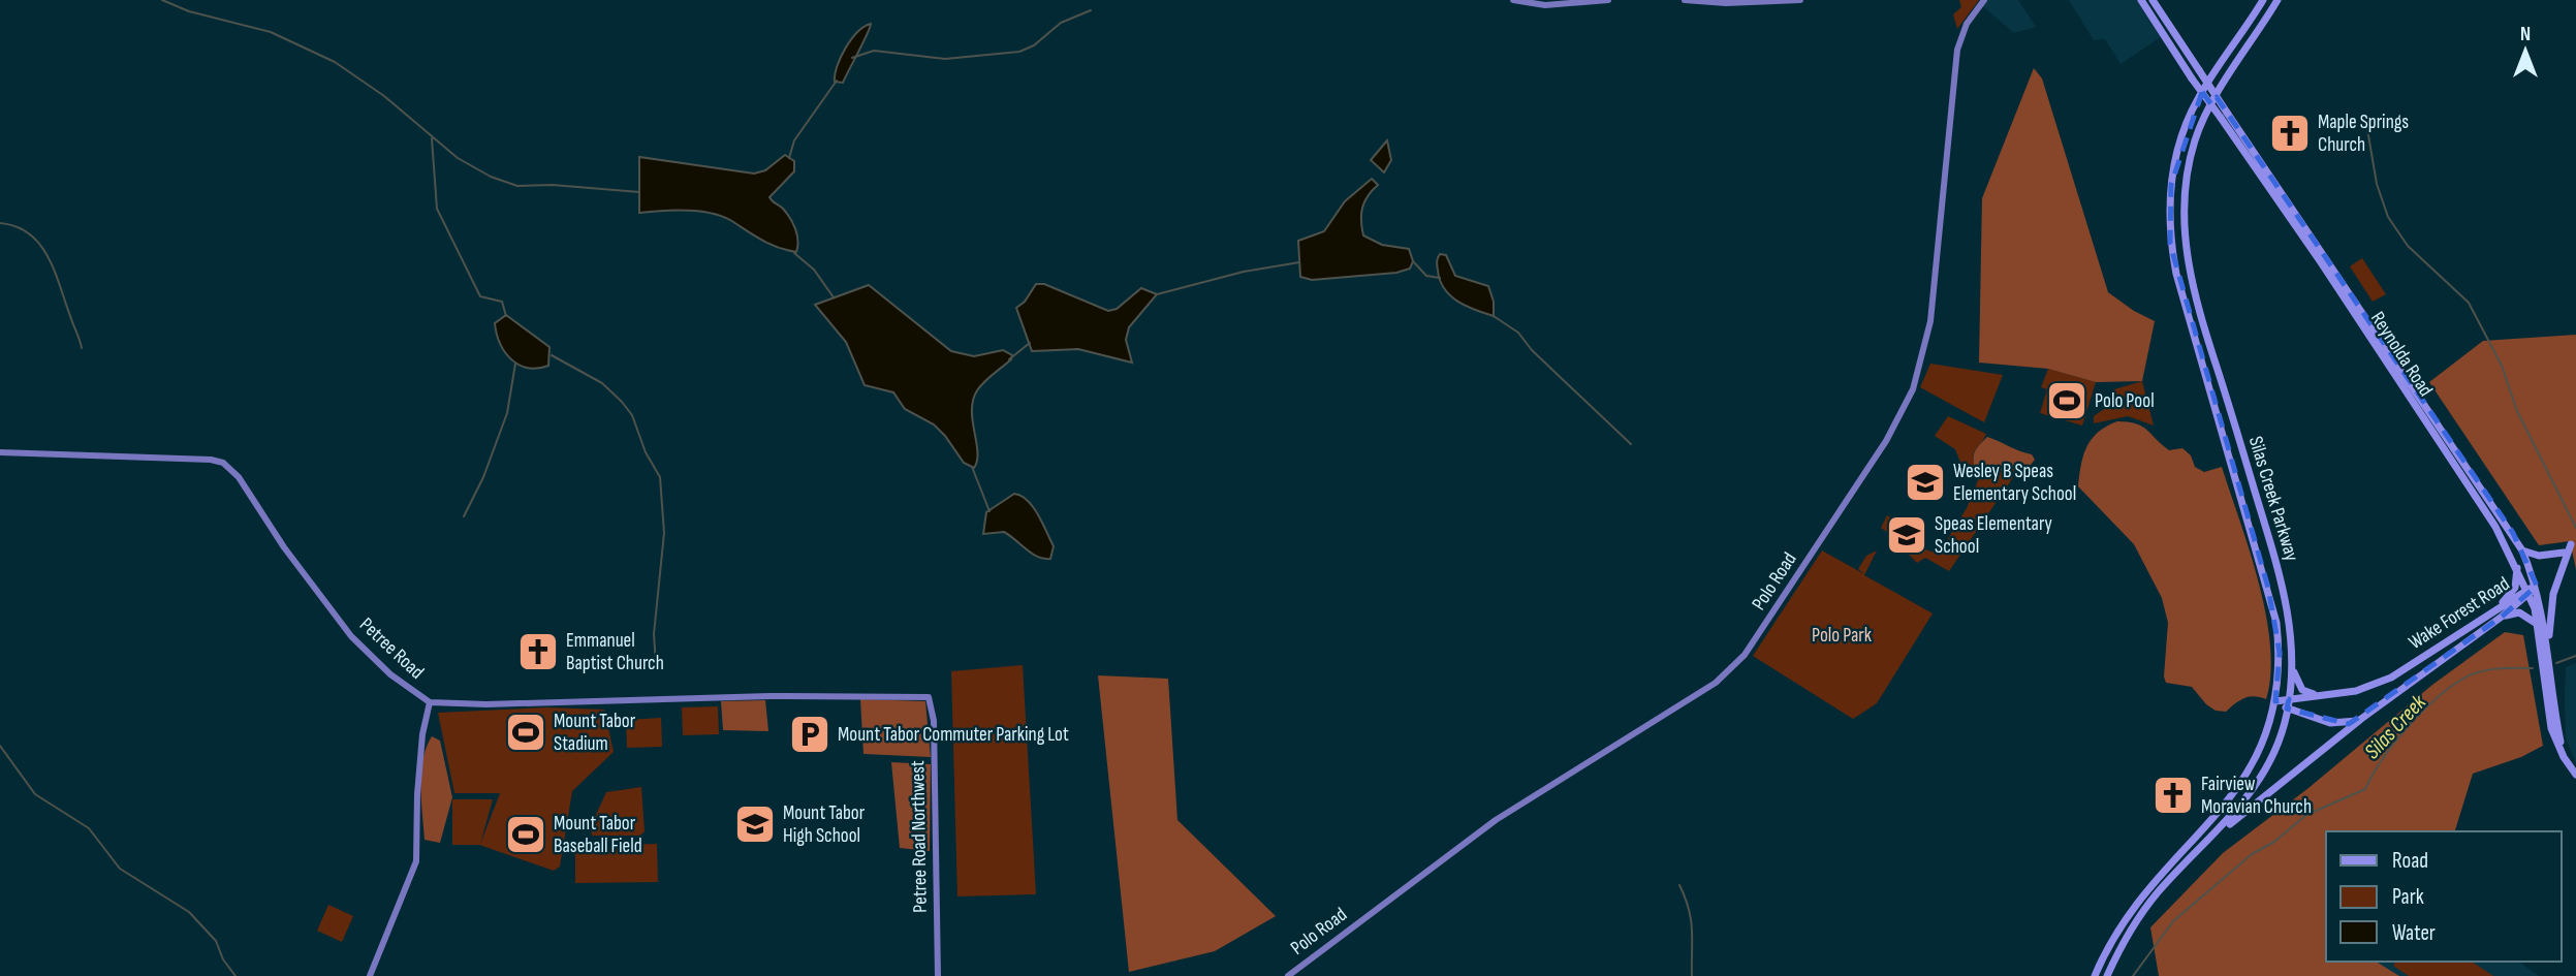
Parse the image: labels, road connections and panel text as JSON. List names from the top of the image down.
{
  "streets": {
    "main road": ["Reynolda Road", "Silas Creek Parkway", "Wake Forest Road"],
    "street": ["Polo Road", "Petree Road", "Petree Road Northwest"]
  },
  "crossings": [
    ["Reynolda Road", "Wake Forest Road"],
    ["Silas Creek Parkway", "Wake Forest Road"],
    ["Petree Road", "Petree Road Northwest"]
  ],
  "water": ["Silas Creek"],
  "parks": ["Polo Park"],
  "places": {
    "church": ["Maple Springs Church", "Emmanuel Baptist Church", "Fairview Moravian Church"],
    "sports": ["Polo Pool", "Mount Tabor Stadium", "Mount Tabor Baseball Field"],
    "school or university": ["Wesley B Speas Elementary School", "Speas Elementary School", "Mount Tabor High School"],
    "parking": ["Mount Tabor Commuter Parking Lot"]
  },
  "legend": ["Road", "Park", "Water"],
  "north": "top"
}
